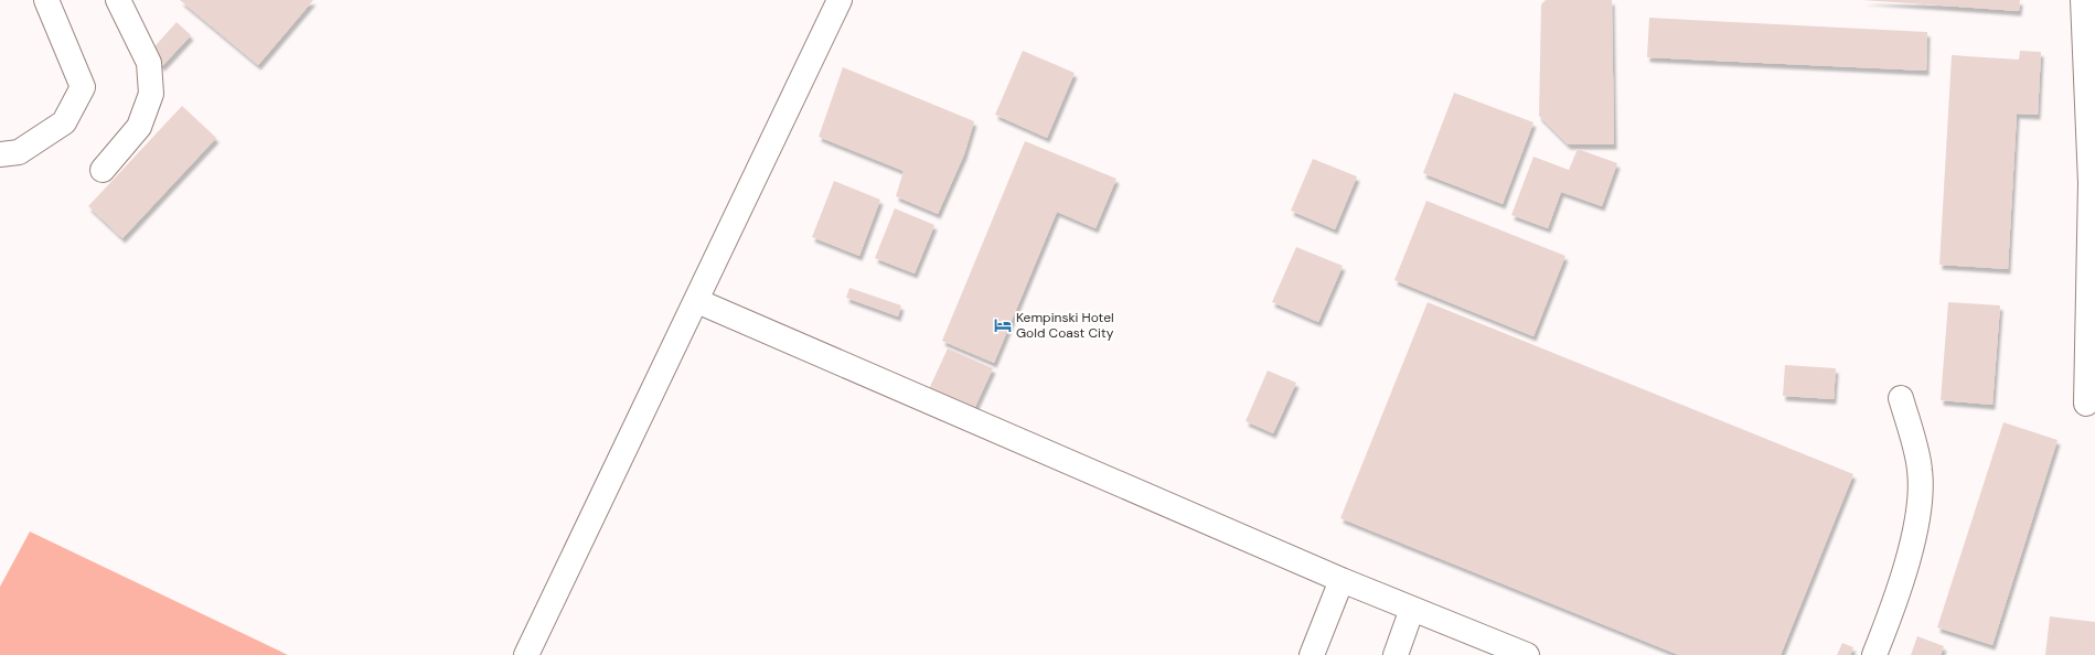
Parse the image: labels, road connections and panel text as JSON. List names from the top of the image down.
{
  "places": {
    "hotel": ["Kempinski Hotel Gold Coast City"]
  }
}
